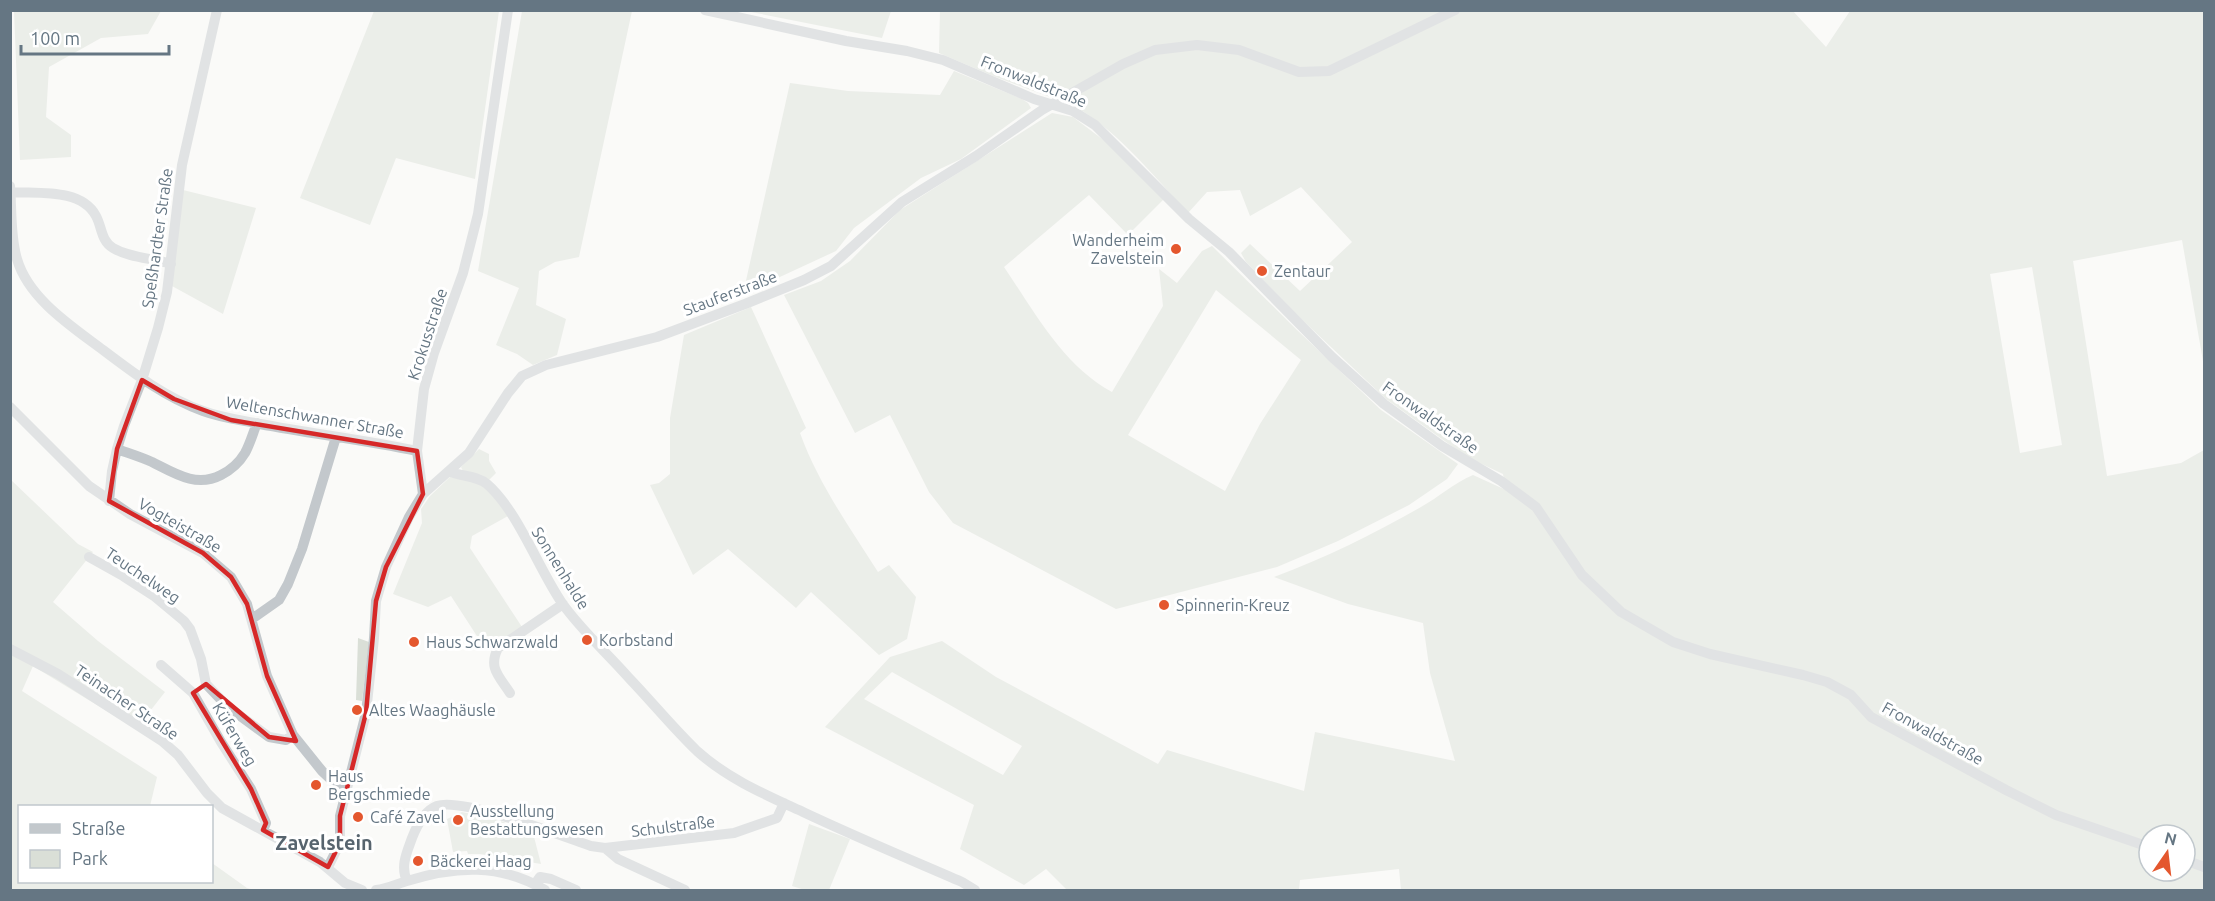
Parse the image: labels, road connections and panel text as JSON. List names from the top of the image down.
{
  "streets": {
    "street": [
      "Fronwaldstraße",
      "Speßhardter Straße",
      "Stauferstraße",
      "Krokusstraße",
      "Weltenschwanner Straße",
      "Vogteistraße",
      "Sonnenhalde",
      "Teuchelweg",
      "Teinacher Straße",
      "Küferweg",
      "Schulstraße"
    ]
  },
  "crossings": [
    ["Fronwaldstraße", "Stauferstraße"],
    ["Speßhardter Straße", "Weltenschwanner Straße"],
    ["Speßhardter Straße", "Vogteistraße"],
    ["Stauferstraße", "Krokusstraße"],
    ["Stauferstraße", "Sonnenhalde"],
    ["Krokusstraße", "Weltenschwanner Straße"],
    ["Sonnenhalde", "Schulstraße"],
    ["Teinacher Straße", "Küferweg"]
  ],
  "districts": ["Zavelstein"],
  "places": [
    "Wanderheim Zavelstein",
    "Zentaur",
    "Spinnerin-Kreuz",
    "Korbstand",
    "Haus Schwarzwald",
    "Altes Waaghäusle",
    "Haus Bergschmiede",
    "Café Zavel",
    "Ausstellung Bestattungswesen",
    "Bäckerei Haag"
  ],
  "legend": ["Straße", "Park"],
  "scale_bar": "100 m",
  "north": "top"
}
